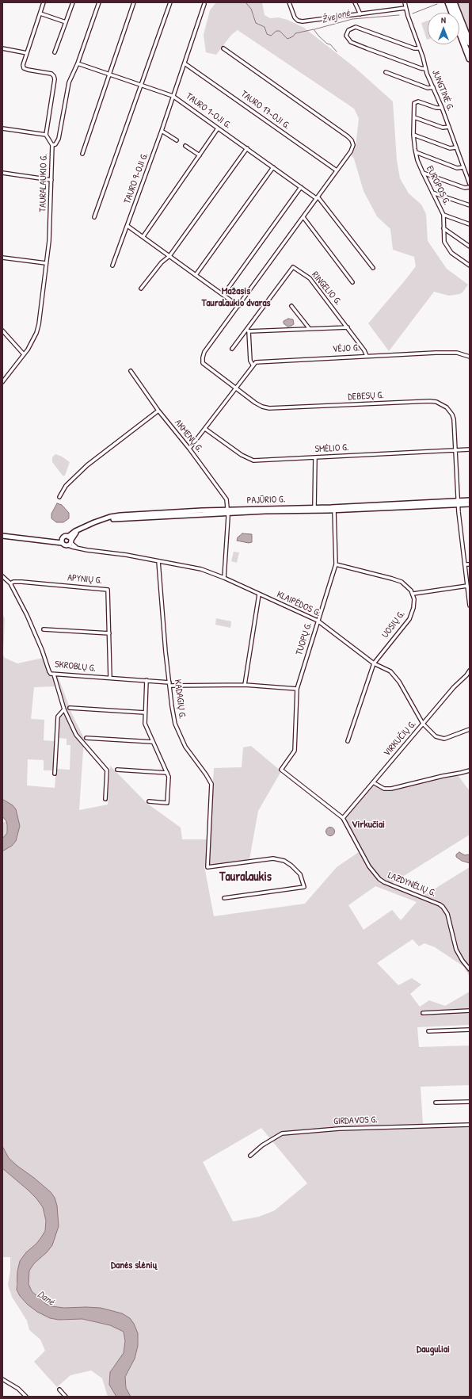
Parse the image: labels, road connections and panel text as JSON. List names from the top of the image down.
{
  "streets": {
    "main road": ["PAJŪRIO G."],
    "street": [
      "JUNGTINĖ G.",
      "TAURO 17-OJI G.",
      "TAURO 1-OJI G.",
      "TAURO 9-OJI G.",
      "TAURALAUKIO G.",
      "EUROPOS G.",
      "RINGELIO G.",
      "VĖJO G.",
      "DEBESŲ G.",
      "AKMENŲ G.",
      "SMĖLIO G.",
      "APYNIŲ G.",
      "KLAIPĖDOS G.",
      "UOSIŲ G.",
      "TUOPŲ G.",
      "SKROBLŲ G.",
      "KADAGIŲ G.",
      "VIRKUČIŲ G.",
      "LAZDYNĖLIŲ G.",
      "GIRDAVOS G."
    ]
  },
  "crossings": [
    ["JUNGTINĖ G.", "EUROPOS G."],
    ["TAURO 17-OJI G.", "TAURO 9-OJI G."],
    ["TAURO 1-OJI G.", "TAURO 9-OJI G."],
    ["RINGELIO G.", "VĖJO G."],
    ["DEBESŲ G.", "SMĖLIO G."],
    ["DEBESŲ G.", "PAJŪRIO G."],
    ["AKMENŲ G.", "PAJŪRIO G."],
    ["AKMENŲ G.", "KLAIPĖDOS G."],
    ["PAJŪRIO G.", "KLAIPĖDOS G."],
    ["PAJŪRIO G.", "TUOPŲ G."],
    ["APYNIŲ G.", "SKROBLŲ G."],
    ["KLAIPĖDOS G.", "UOSIŲ G."],
    ["KLAIPĖDOS G.", "TUOPŲ G."],
    ["KLAIPĖDOS G.", "KADAGIŲ G."],
    ["KLAIPĖDOS G.", "VIRKUČIŲ G."],
    ["TUOPŲ G.", "SKROBLŲ G."],
    ["TUOPŲ G.", "LAZDYNĖLIŲ G."],
    ["SKROBLŲ G.", "KADAGIŲ G."],
    ["VIRKUČIŲ G.", "LAZDYNĖLIŲ G."]
  ],
  "districts": [
    "Mažasis Tauralaukio dvaras",
    "Virkučiai",
    "Tauralaukis",
    "Danės slėnių",
    "Dauguliai"
  ],
  "water": ["Žvejonė", "Danė"],
  "north": "top"
}
